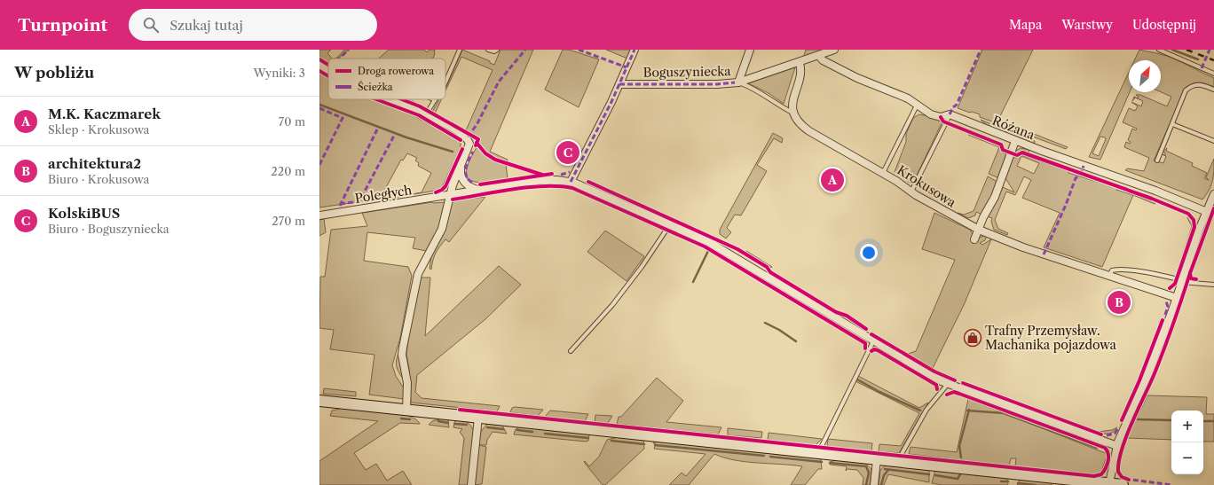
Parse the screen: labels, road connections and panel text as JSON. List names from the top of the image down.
{
  "streets": {
    "street": [
      "Boguszyniecka",
      "Różana",
      "Krokusowa",
      "Poległych"
    ]
  },
  "crossings": [
    ["Boguszyniecka", "Różana"],
    ["Boguszyniecka", "Poległych"]
  ],
  "places": {
    "shop": ["Trafny Przemysław. Machanika pojazdowa"]
  },
  "legend": ["Droga rowerowa", "Ścieżka"],
  "north": "top right",
  "page": {
    "header": "Turnpoint",
    "search": "Szukaj tutaj",
    "nav": ["Mapa", "Warstwy", "Udostępnij"],
    "heading": ["W pobliżu", "Wyniki: 3"],
    "list": [
      {
        "mark": "A",
        "name": "M.K. Kaczmarek",
        "note": "Sklep · Krokusowa",
        "value": "70 m"
      },
      {
        "mark": "B",
        "name": "architektura2",
        "note": "Biuro · Krokusowa",
        "value": "220 m"
      },
      {
        "mark": "C",
        "name": "KolskiBUS",
        "note": "Biuro · Boguszyniecka",
        "value": "270 m"
      }
    ],
    "pins": ["C", "A", "B"],
    "map_buttons": ["+", "−"]
  }
}
